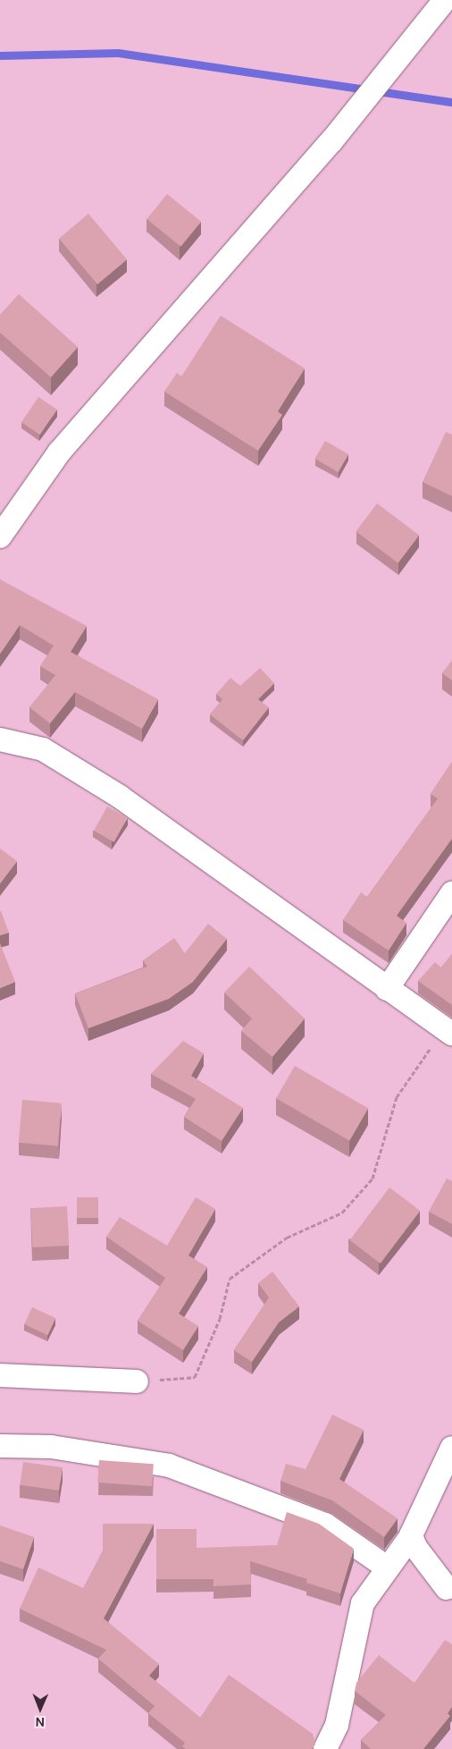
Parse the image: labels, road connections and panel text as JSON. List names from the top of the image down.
{
  "north": "bottom"
}
